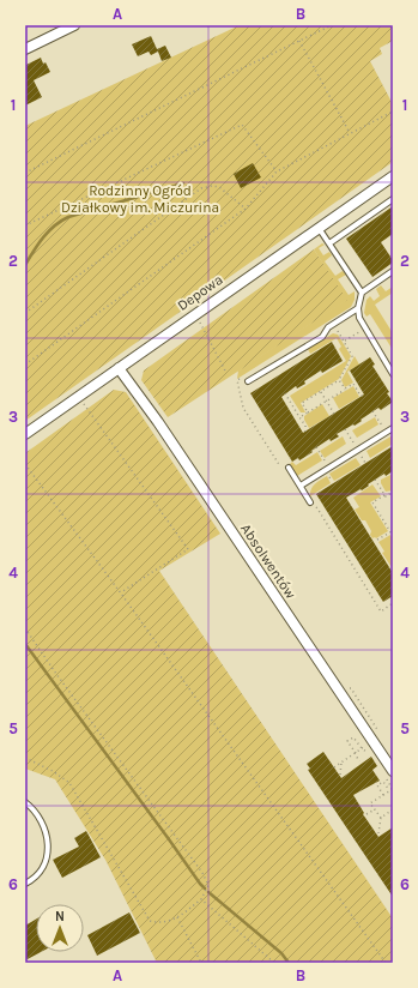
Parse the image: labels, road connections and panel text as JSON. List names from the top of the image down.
{
  "streets": {
    "street": ["Depowa", "Absolwentów"]
  },
  "crossings": [
    ["Depowa", "Absolwentów"]
  ],
  "parks": ["Rodzinny Ogród Działkowy im. Miczurina"],
  "north": "top",
  "grid": {
    "columns": ["A", "B"],
    "rows": [
      "1",
      "2",
      "3",
      "4",
      "5",
      "6"
    ]
  }
}
